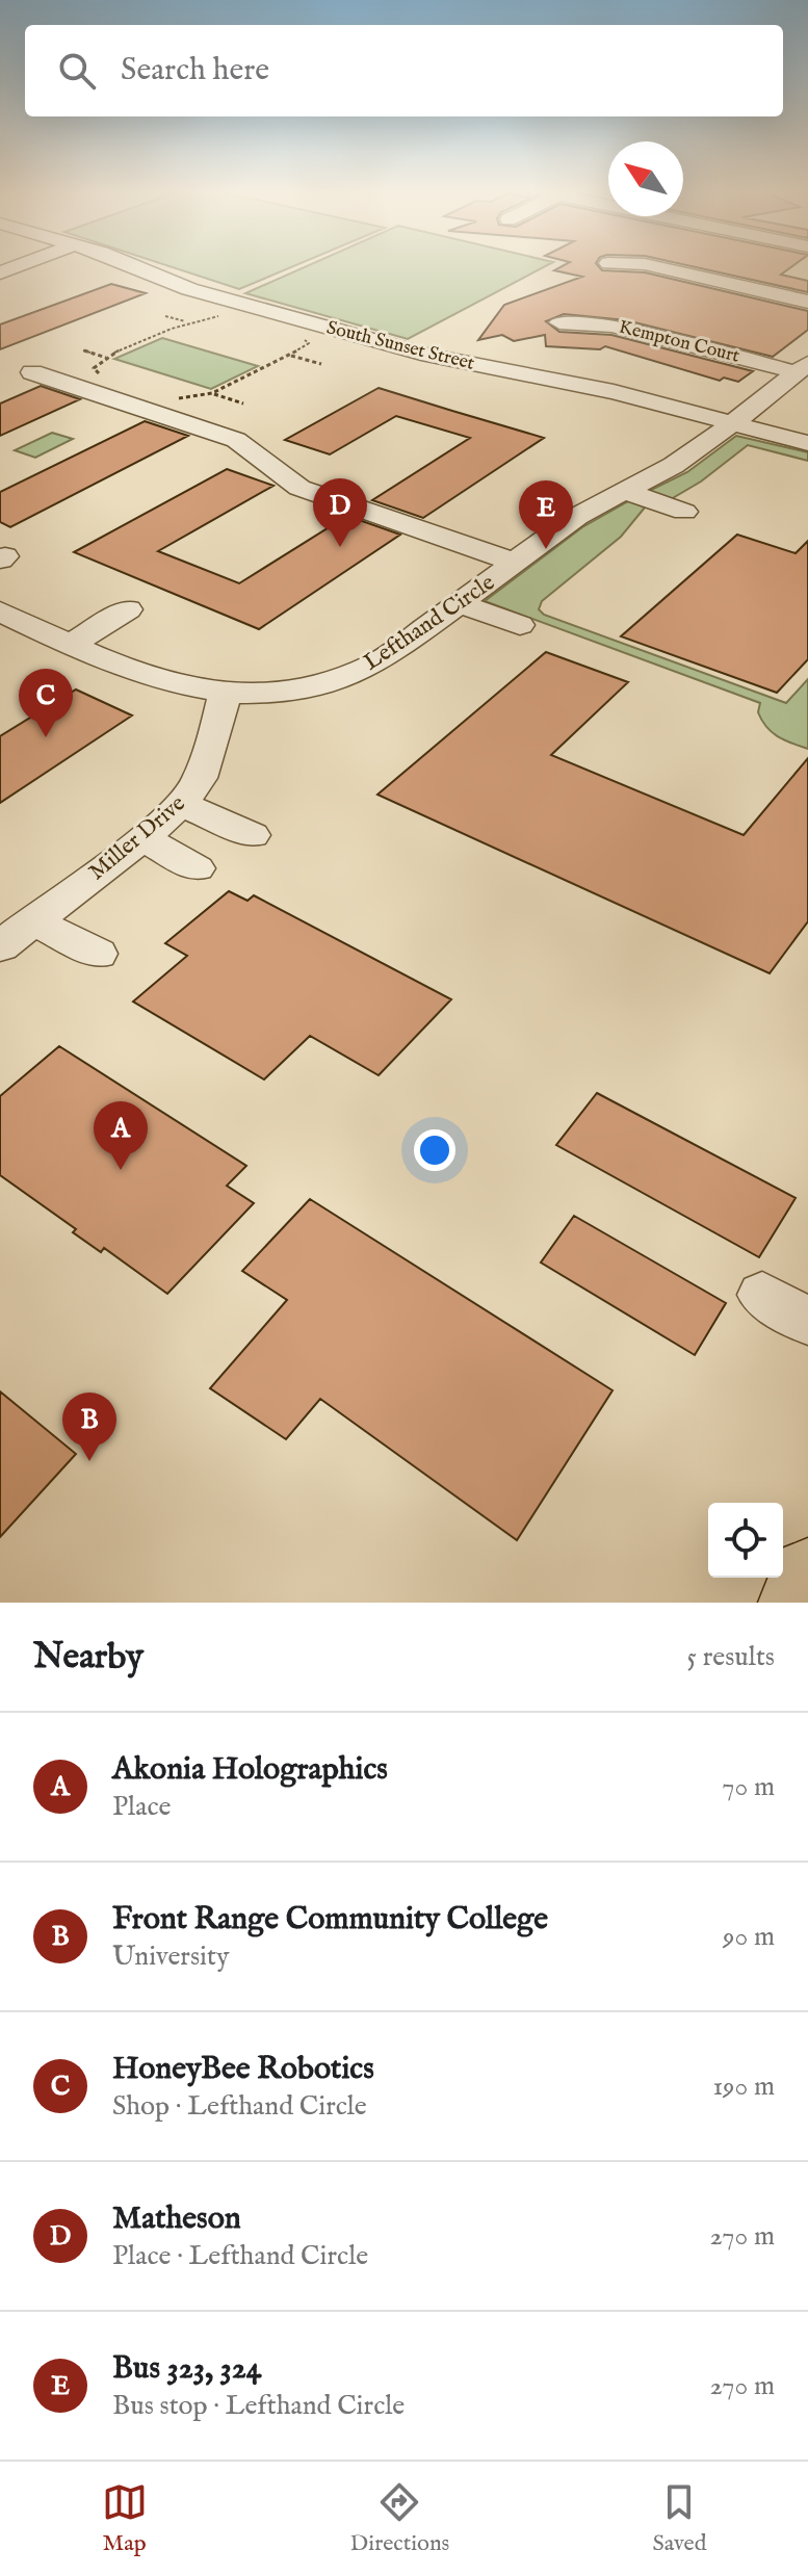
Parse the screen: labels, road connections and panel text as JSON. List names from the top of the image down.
{
  "streets": {
    "street": [
      "Kempton Court",
      "South Sunset Street",
      "Lefthand Circle",
      "Miller Drive"
    ]
  },
  "crossings": [
    ["Kempton Court", "Lefthand Circle"],
    ["South Sunset Street", "Lefthand Circle"],
    ["Lefthand Circle", "Miller Drive"]
  ],
  "north": "top left",
  "page": {
    "search": "Search here",
    "pins": [
      "D",
      "E",
      "C",
      "A",
      "B"
    ],
    "heading": ["Nearby", "5 results"],
    "list": [
      {
        "mark": "A",
        "name": "Akonia Holographics",
        "note": "Place",
        "value": "70 m"
      },
      {
        "mark": "B",
        "name": "Front Range Community College",
        "note": "University",
        "value": "90 m"
      },
      {
        "mark": "C",
        "name": "HoneyBee Robotics",
        "note": "Shop · Lefthand Circle",
        "value": "190 m"
      },
      {
        "mark": "D",
        "name": "Matheson",
        "note": "Place · Lefthand Circle",
        "value": "270 m"
      },
      {
        "mark": "E",
        "name": "Bus 323, 324",
        "note": "Bus stop · Lefthand Circle",
        "value": "270 m"
      }
    ],
    "nav": ["Map", "Directions", "Saved"]
  }
}
